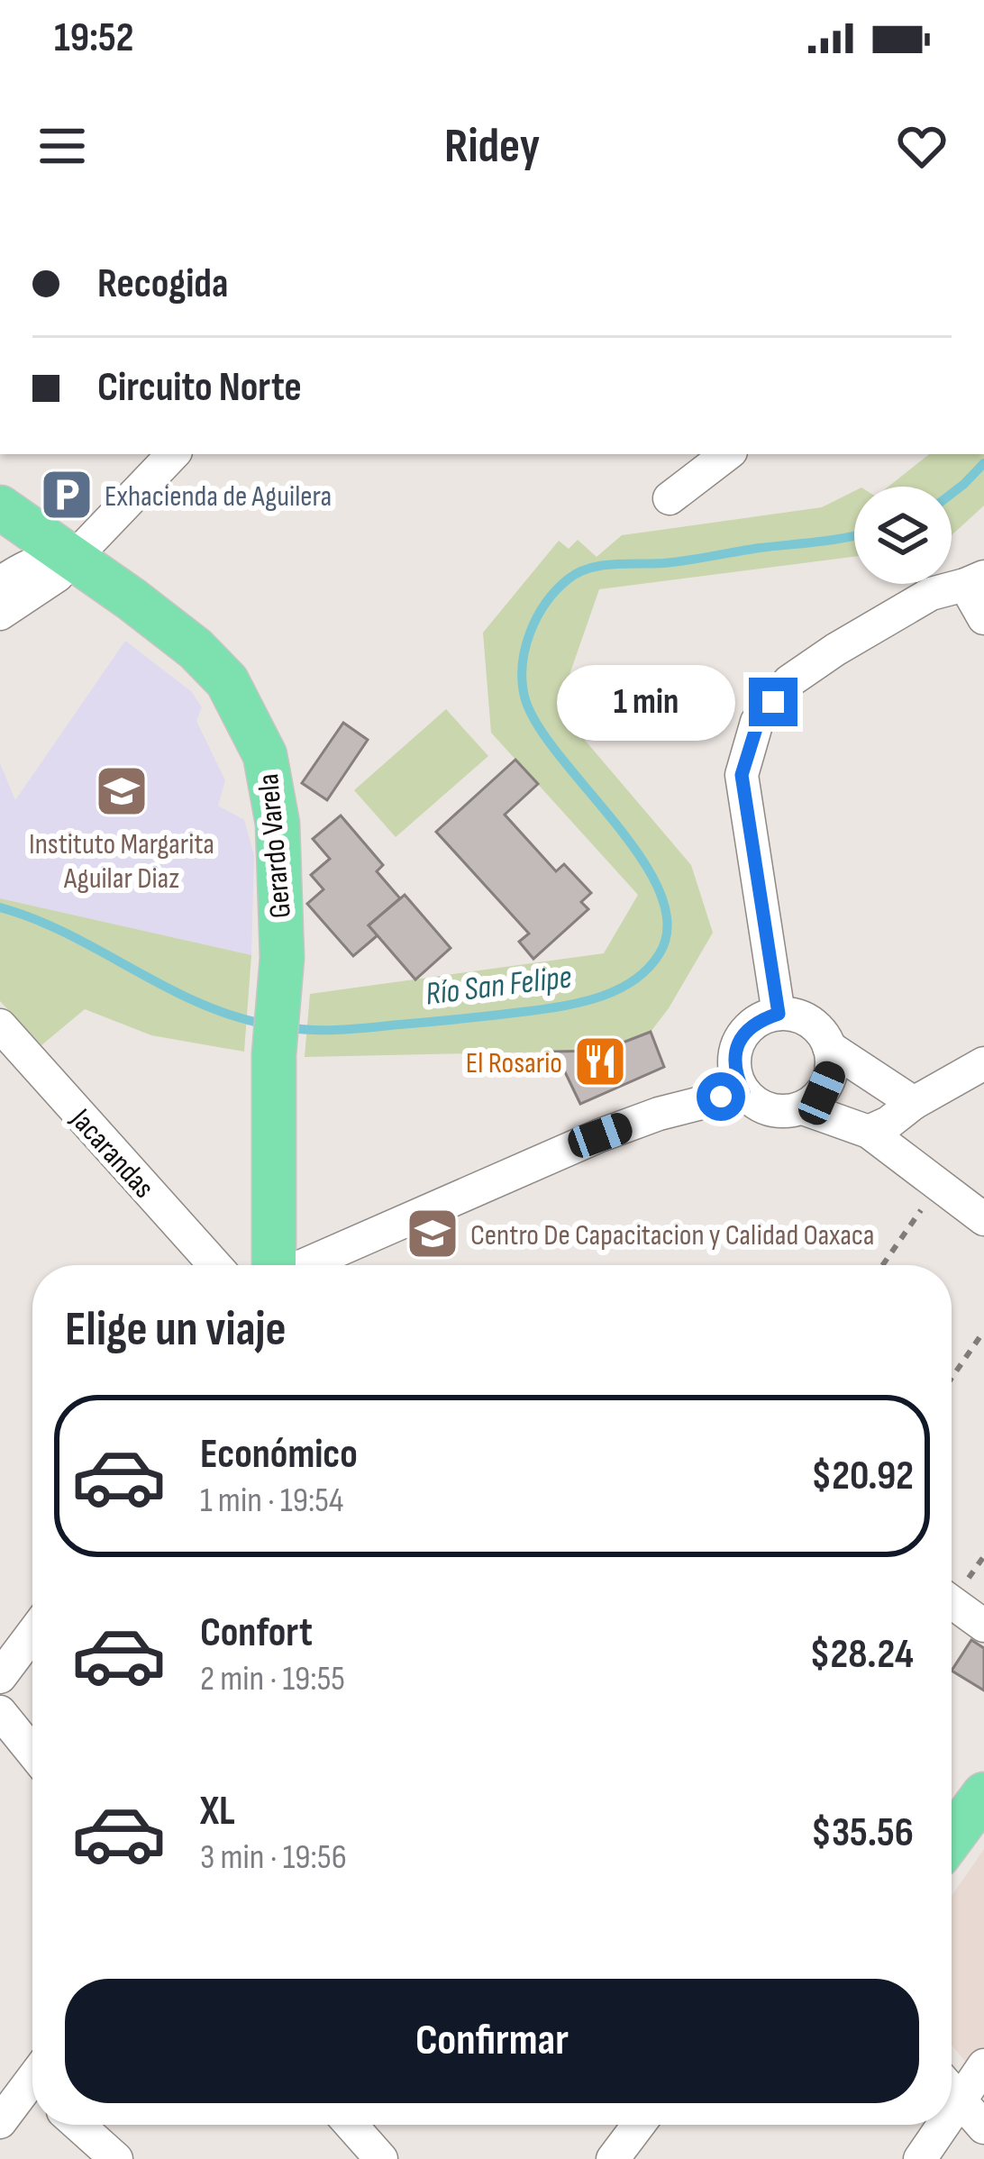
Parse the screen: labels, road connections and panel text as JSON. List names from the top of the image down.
{
  "streets": {
    "main road": ["Gerardo Varela"],
    "street": ["Jacarandas"]
  },
  "water": ["Río San Felipe"],
  "places": {
    "parking": ["Exhacienda de Aguilera"],
    "school or university": ["Instituto Margarita Aguilar Diaz", "Centro De Capacitacion y Calidad Oaxaca"],
    "restaurant": ["El Rosario"]
  },
  "page": {
    "status": "19:52",
    "header": "Ridey",
    "banner": ["Recogida", "Circuito Norte"],
    "bubble": "1 min",
    "heading": "Elige un viaje",
    "list": [
      {
        "name": "Económico",
        "note": "1 min · 19:54",
        "value": "$20.92"
      },
      {
        "name": "Confort",
        "note": "2 min · 19:55",
        "value": "$28.24"
      },
      {
        "name": "XL",
        "note": "3 min · 19:56",
        "value": "$35.56"
      }
    ],
    "buttons": "Confirmar"
  }
}
